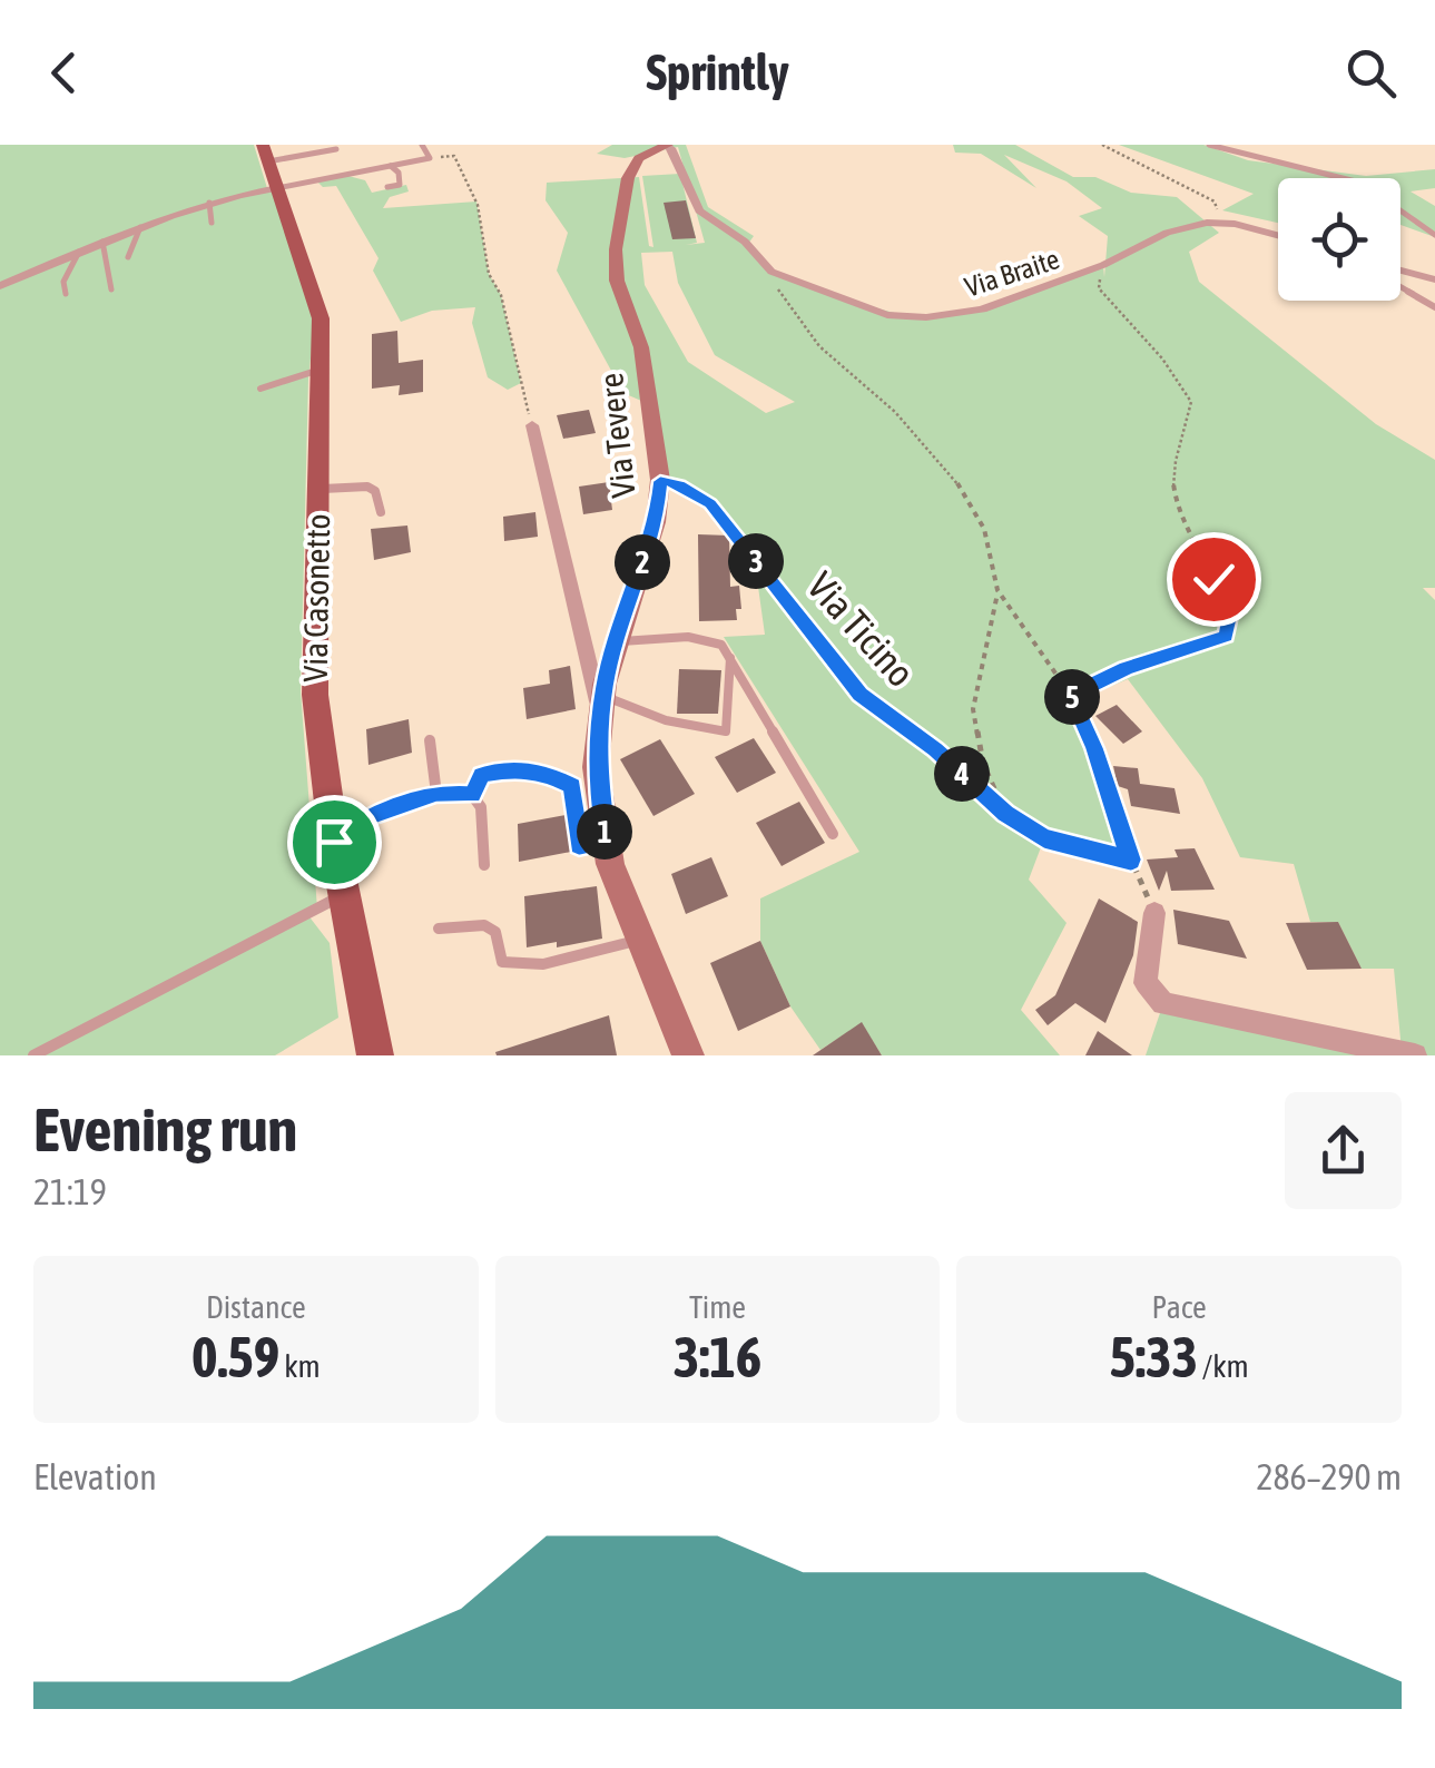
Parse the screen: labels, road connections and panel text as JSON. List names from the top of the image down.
{
  "streets": {
    "main road": ["Via Tevere", "Via Casonetto"],
    "street": ["Via Braite"],
    "path": ["Via Ticino"]
  },
  "crossings": [
    ["Via Braite", "Via Tevere"],
    ["Via Tevere", "Via Ticino"]
  ],
  "page": {
    "header": "Sprintly",
    "pins": [
      "3",
      "2",
      "5",
      "4",
      "1"
    ],
    "heading": ["Evening run", "21:19"],
    "stats": [
      ["Distance", "0.59 km"],
      ["Time", "3:16"],
      ["Pace", "5:33 /km"]
    ],
    "chart": ["Elevation", "286–290 m"]
  }
}
